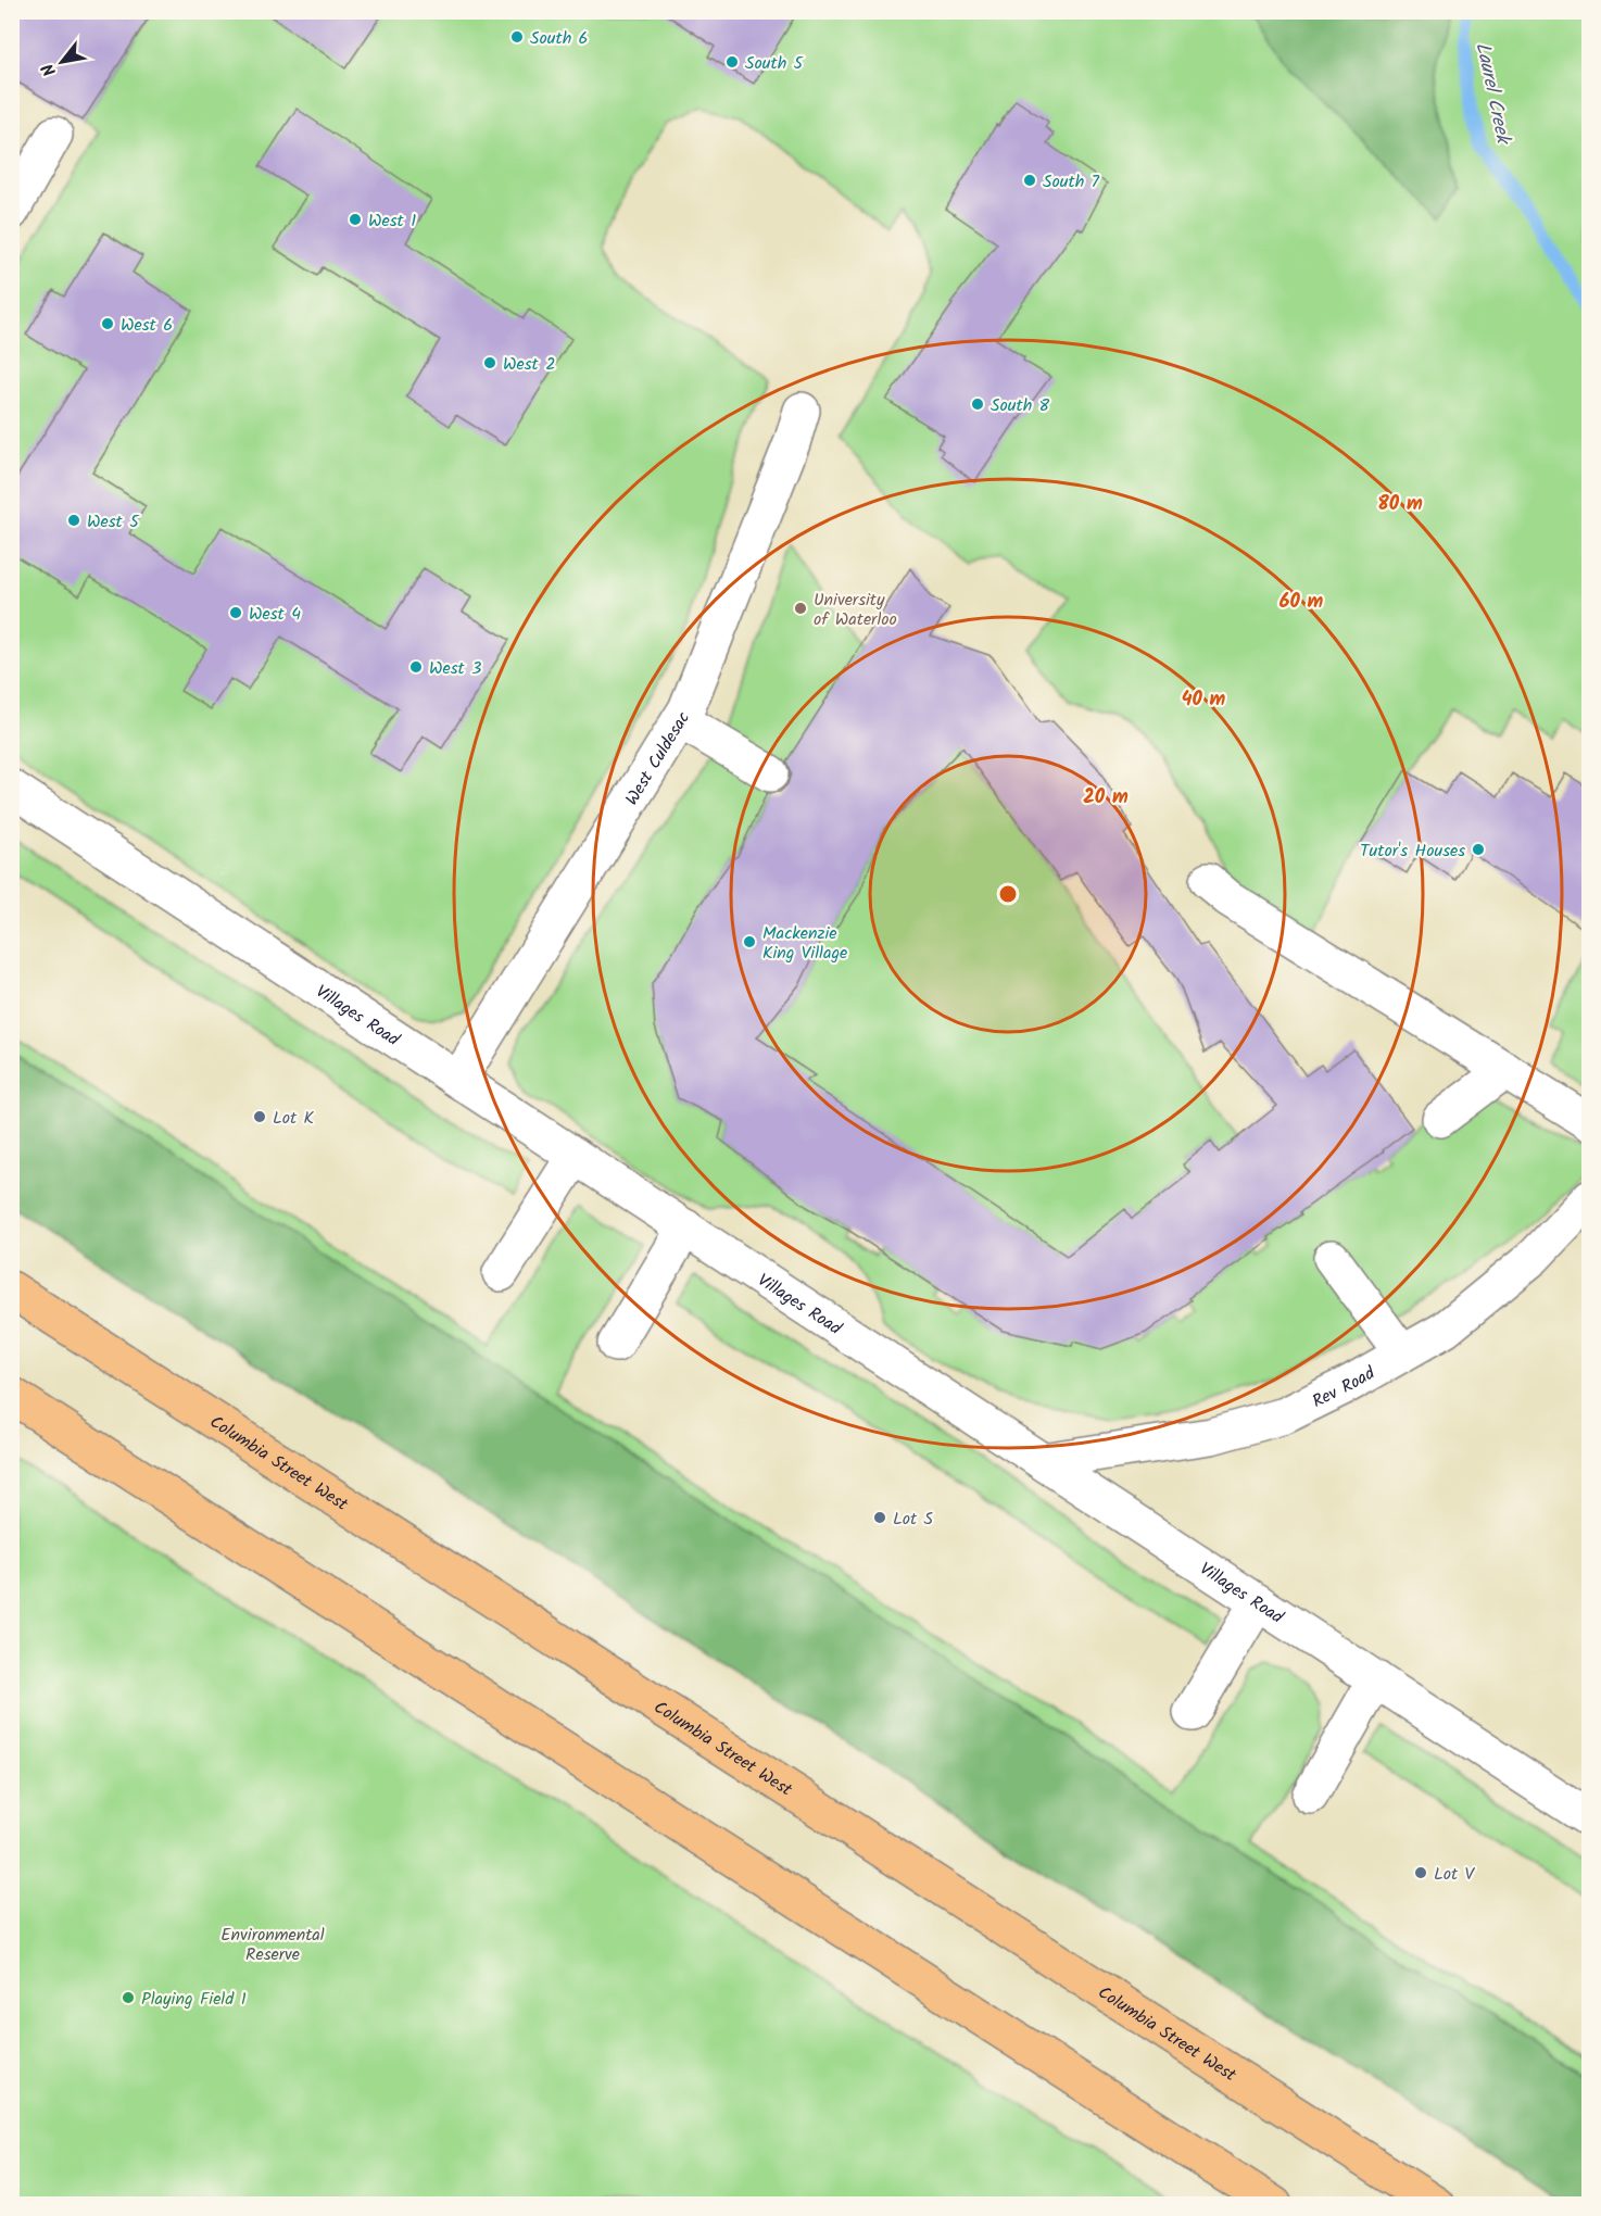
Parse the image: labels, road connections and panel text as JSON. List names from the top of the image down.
{
  "streets": {
    "main road": ["Columbia Street West"],
    "lane": ["West Culdesac", "Villages Road", "Rev Road"]
  },
  "crossings": [
    ["West Culdesac", "Villages Road"],
    ["Villages Road", "Rev Road"]
  ],
  "water": ["Laurel Creek"],
  "parks": ["Environmental Reserve"],
  "places": [
    "South 6",
    "South 5",
    "South 7",
    "West 1",
    "West 6",
    "West 2",
    "South 8",
    "West 5",
    "University of Waterloo",
    "West 4",
    "West 3",
    "Tutor's Houses",
    "Mackenzie King Village",
    "Lot K",
    "Lot S",
    "Lot V",
    "Playing Field 1"
  ],
  "north": "bottom left",
  "rings": [
    "80 m",
    "60 m",
    "40 m",
    "20 m"
  ]
}
